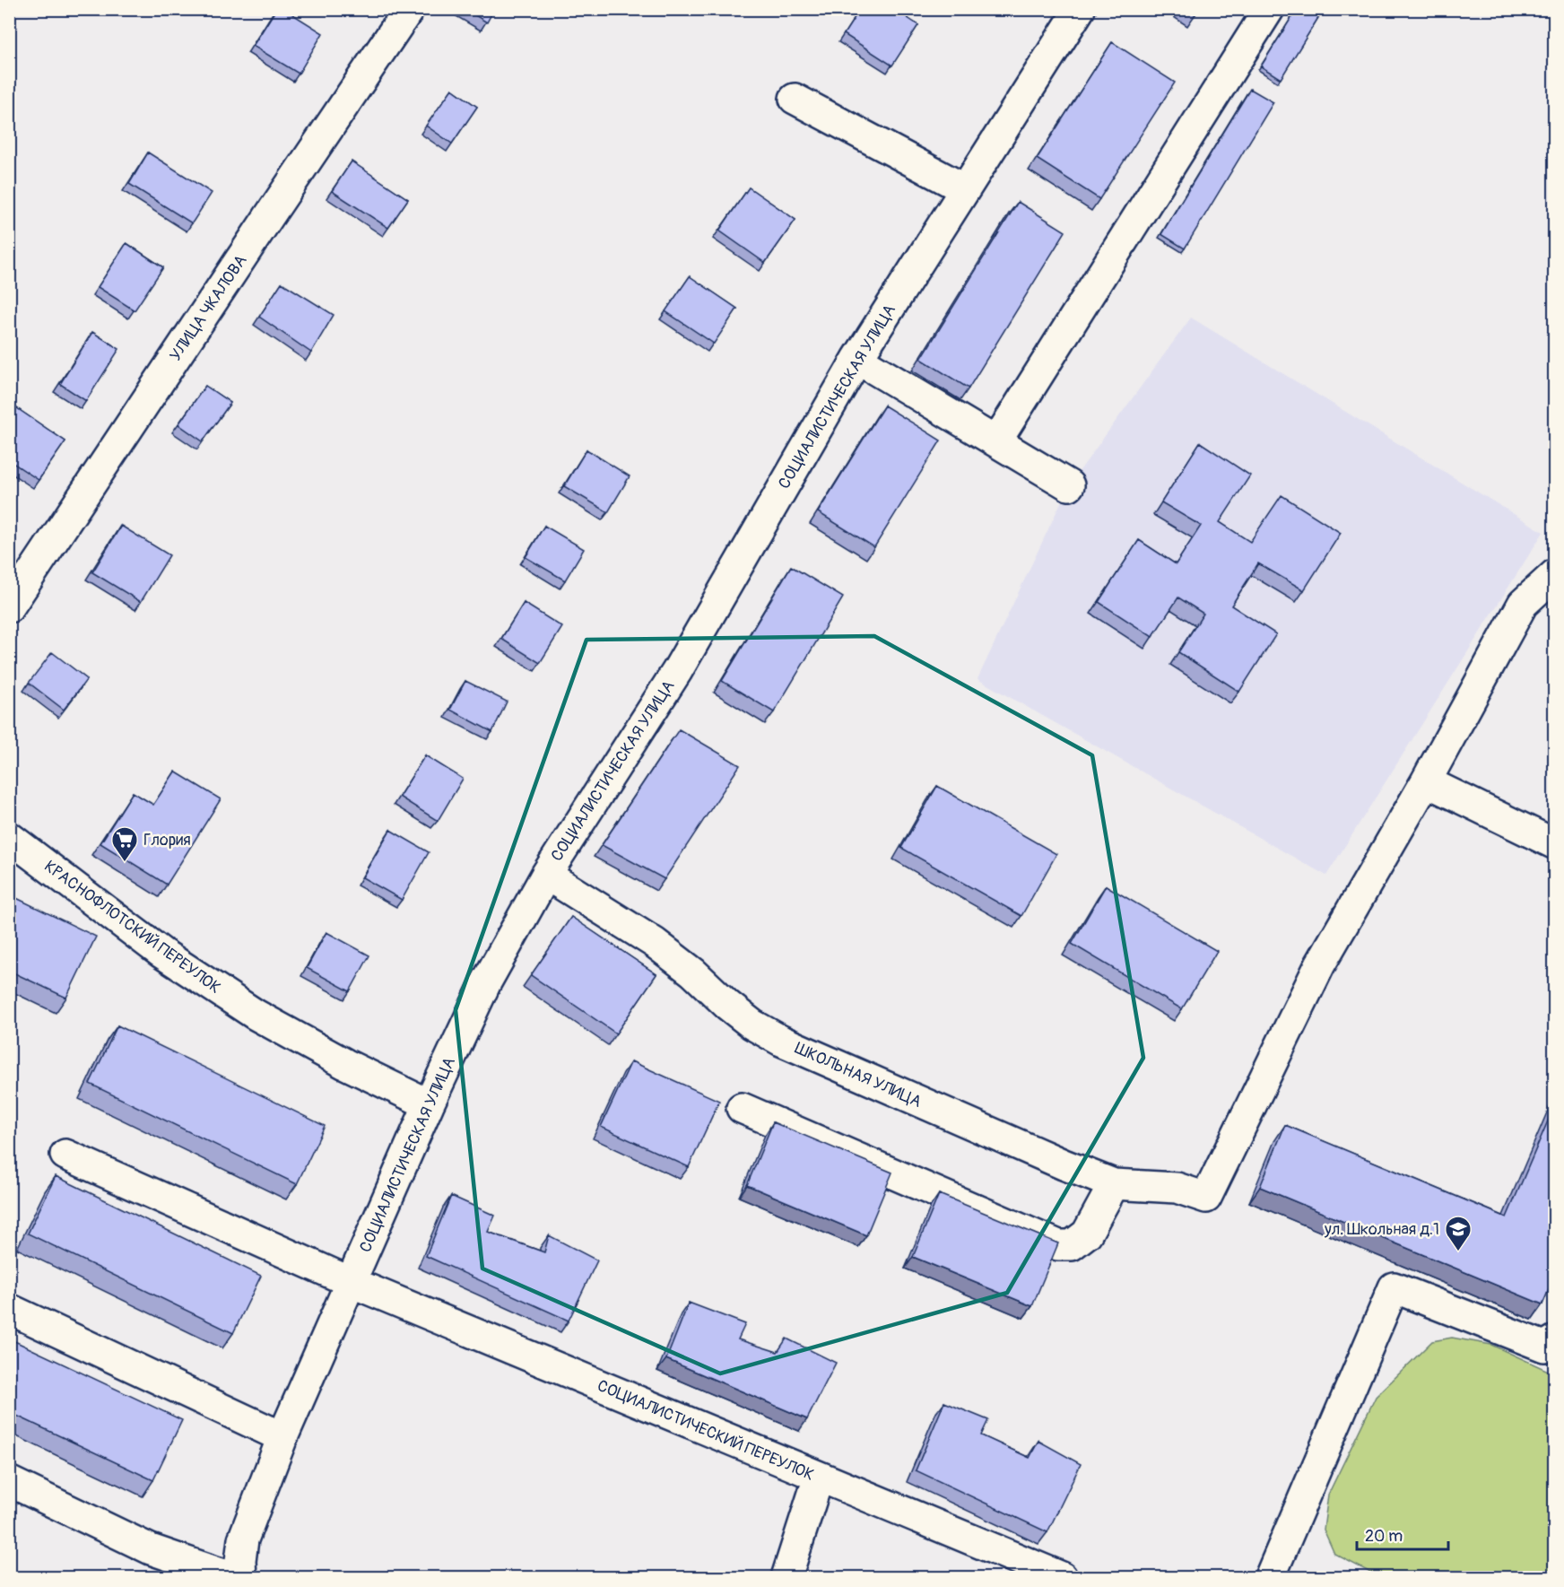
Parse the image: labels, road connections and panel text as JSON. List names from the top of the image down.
{
  "streets": {
    "street": [
      "УЛИЦА ЧКАЛОВА",
      "СОЦИАЛИСТИЧЕСКАЯ УЛИЦА",
      "КРАСНОФЛОТСКИЙ ПЕРЕУЛОК",
      "ШКОЛЬНАЯ УЛИЦА",
      "СОЦИАЛИСТИЧЕСКИЙ ПЕРЕУЛОК"
    ]
  },
  "crossings": [
    ["СОЦИАЛИСТИЧЕСКАЯ УЛИЦА", "КРАСНОФЛОТСКИЙ ПЕРЕУЛОК"],
    ["СОЦИАЛИСТИЧЕСКАЯ УЛИЦА", "ШКОЛЬНАЯ УЛИЦА"],
    ["СОЦИАЛИСТИЧЕСКАЯ УЛИЦА", "СОЦИАЛИСТИЧЕСКИЙ ПЕРЕУЛОК"]
  ],
  "places": {
    "supermarket": ["Глория"],
    "school or university": ["ул. Школьная д.1"]
  },
  "scale_bar": "20 m"
}
